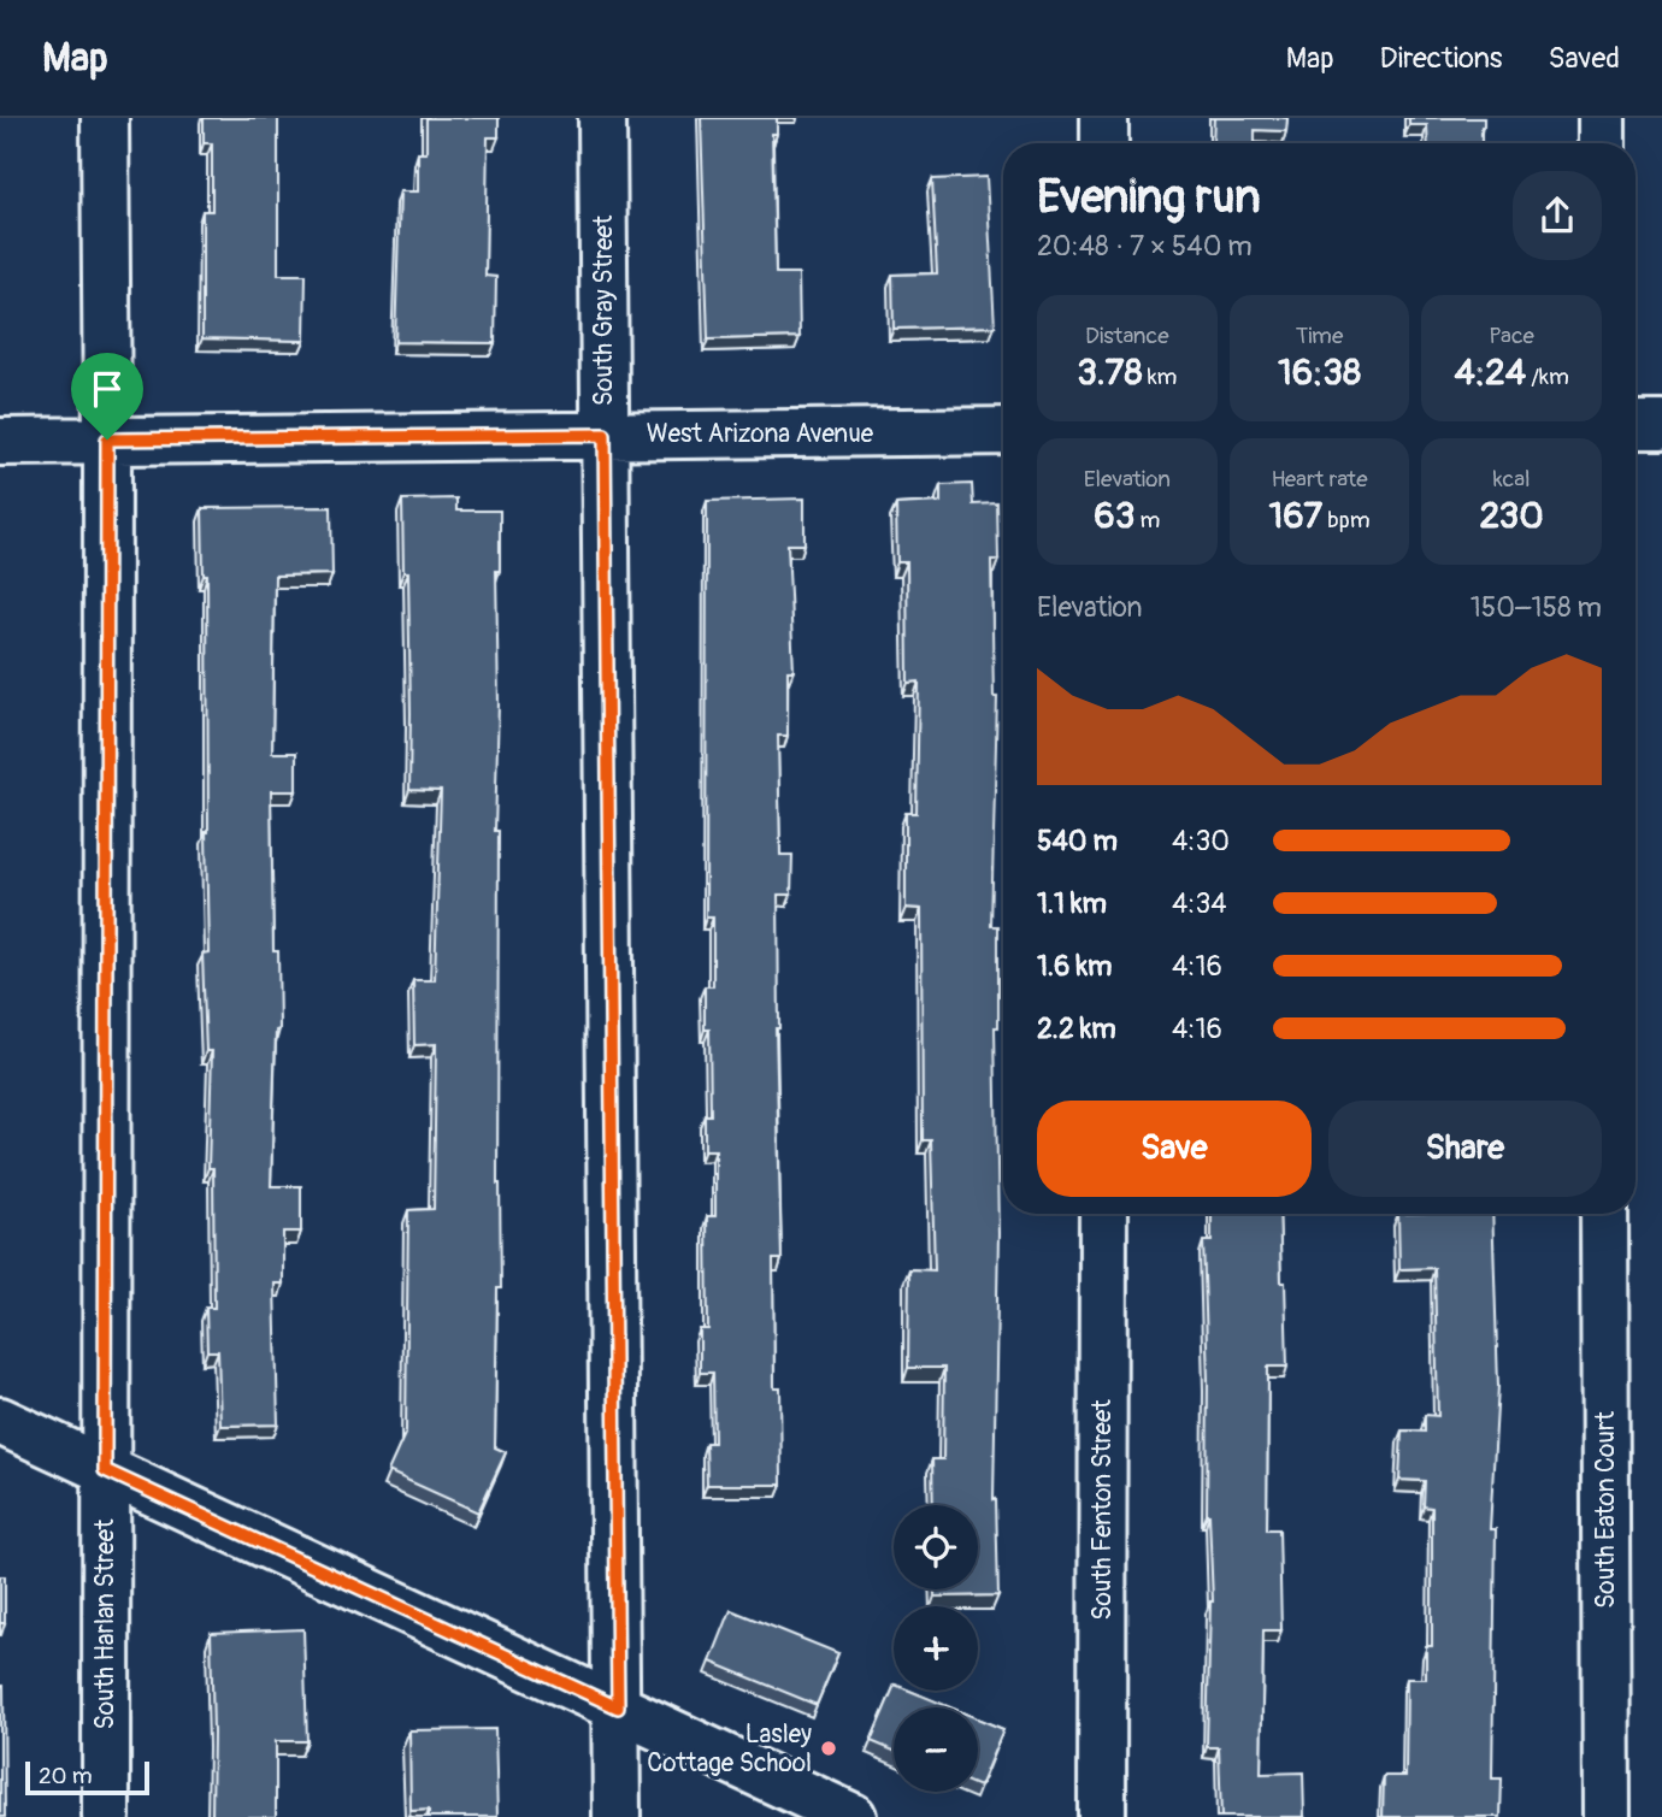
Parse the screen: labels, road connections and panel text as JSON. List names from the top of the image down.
{
  "streets": {
    "street": [
      "South Gray Street",
      "West Arizona Avenue",
      "South Fenton Street",
      "South Eaton Court",
      "South Harlan Street"
    ]
  },
  "crossings": [
    ["South Gray Street", "West Arizona Avenue"],
    ["West Arizona Avenue", "South Harlan Street"]
  ],
  "places": ["Lasley Cottage School"],
  "scale_bar": "20 m",
  "page": {
    "header": "Map",
    "nav": ["Map", "Directions", "Saved"],
    "heading": ["Evening run", "20:48 · 7 × 540 m"],
    "stats": [
      ["Distance", "3.78 km"],
      ["Time", "16:38"],
      ["Pace", "4:24 /km"],
      ["Elevation", "63 m"],
      ["Heart rate", "167 bpm"],
      ["kcal", "230"]
    ],
    "chart": ["Elevation", "150–158 m"],
    "list": [
      {
        "name": "540 m",
        "note": "4:30"
      },
      {
        "name": "1.1 km",
        "note": "4:34"
      },
      {
        "name": "1.6 km",
        "note": "4:16"
      },
      {
        "name": "2.2 km",
        "note": "4:16"
      }
    ],
    "buttons": ["Save", "Share"],
    "map_buttons": ["+", "−"],
    "scale": "20 m"
  }
}
